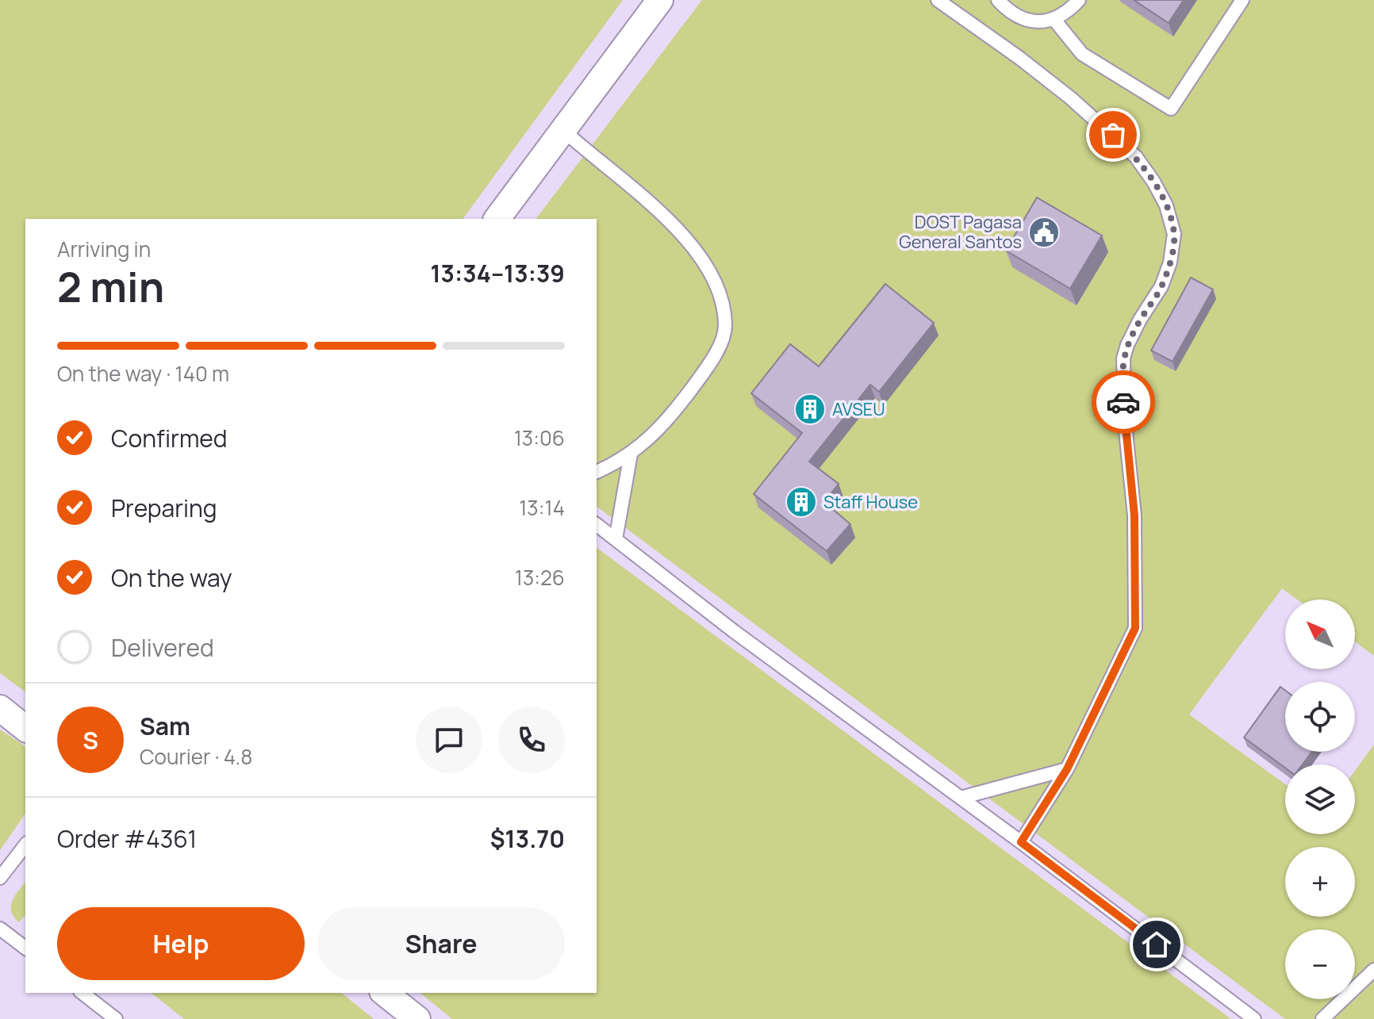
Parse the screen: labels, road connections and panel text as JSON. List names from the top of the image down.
{
  "places": {
    "public building": ["DOST Pagasa General Santos"],
    "building": ["AVSEU", "Staff House"]
  },
  "north": "top left",
  "page": {
    "heading": ["2 min", "Arriving in", "13:34–13:39"],
    "panel": [
      "Sam",
      "Courier · 4.8",
      "Order #4361",
      "$13.70"
    ],
    "bar": "On the way · 140 m",
    "list": [
      ["Confirmed", "13:06"],
      ["Preparing", "13:14"],
      ["On the way", "13:26"],
      "Delivered"
    ],
    "map_buttons": ["+", "−"],
    "round": "S",
    "buttons": ["Help", "Share"]
  }
}
